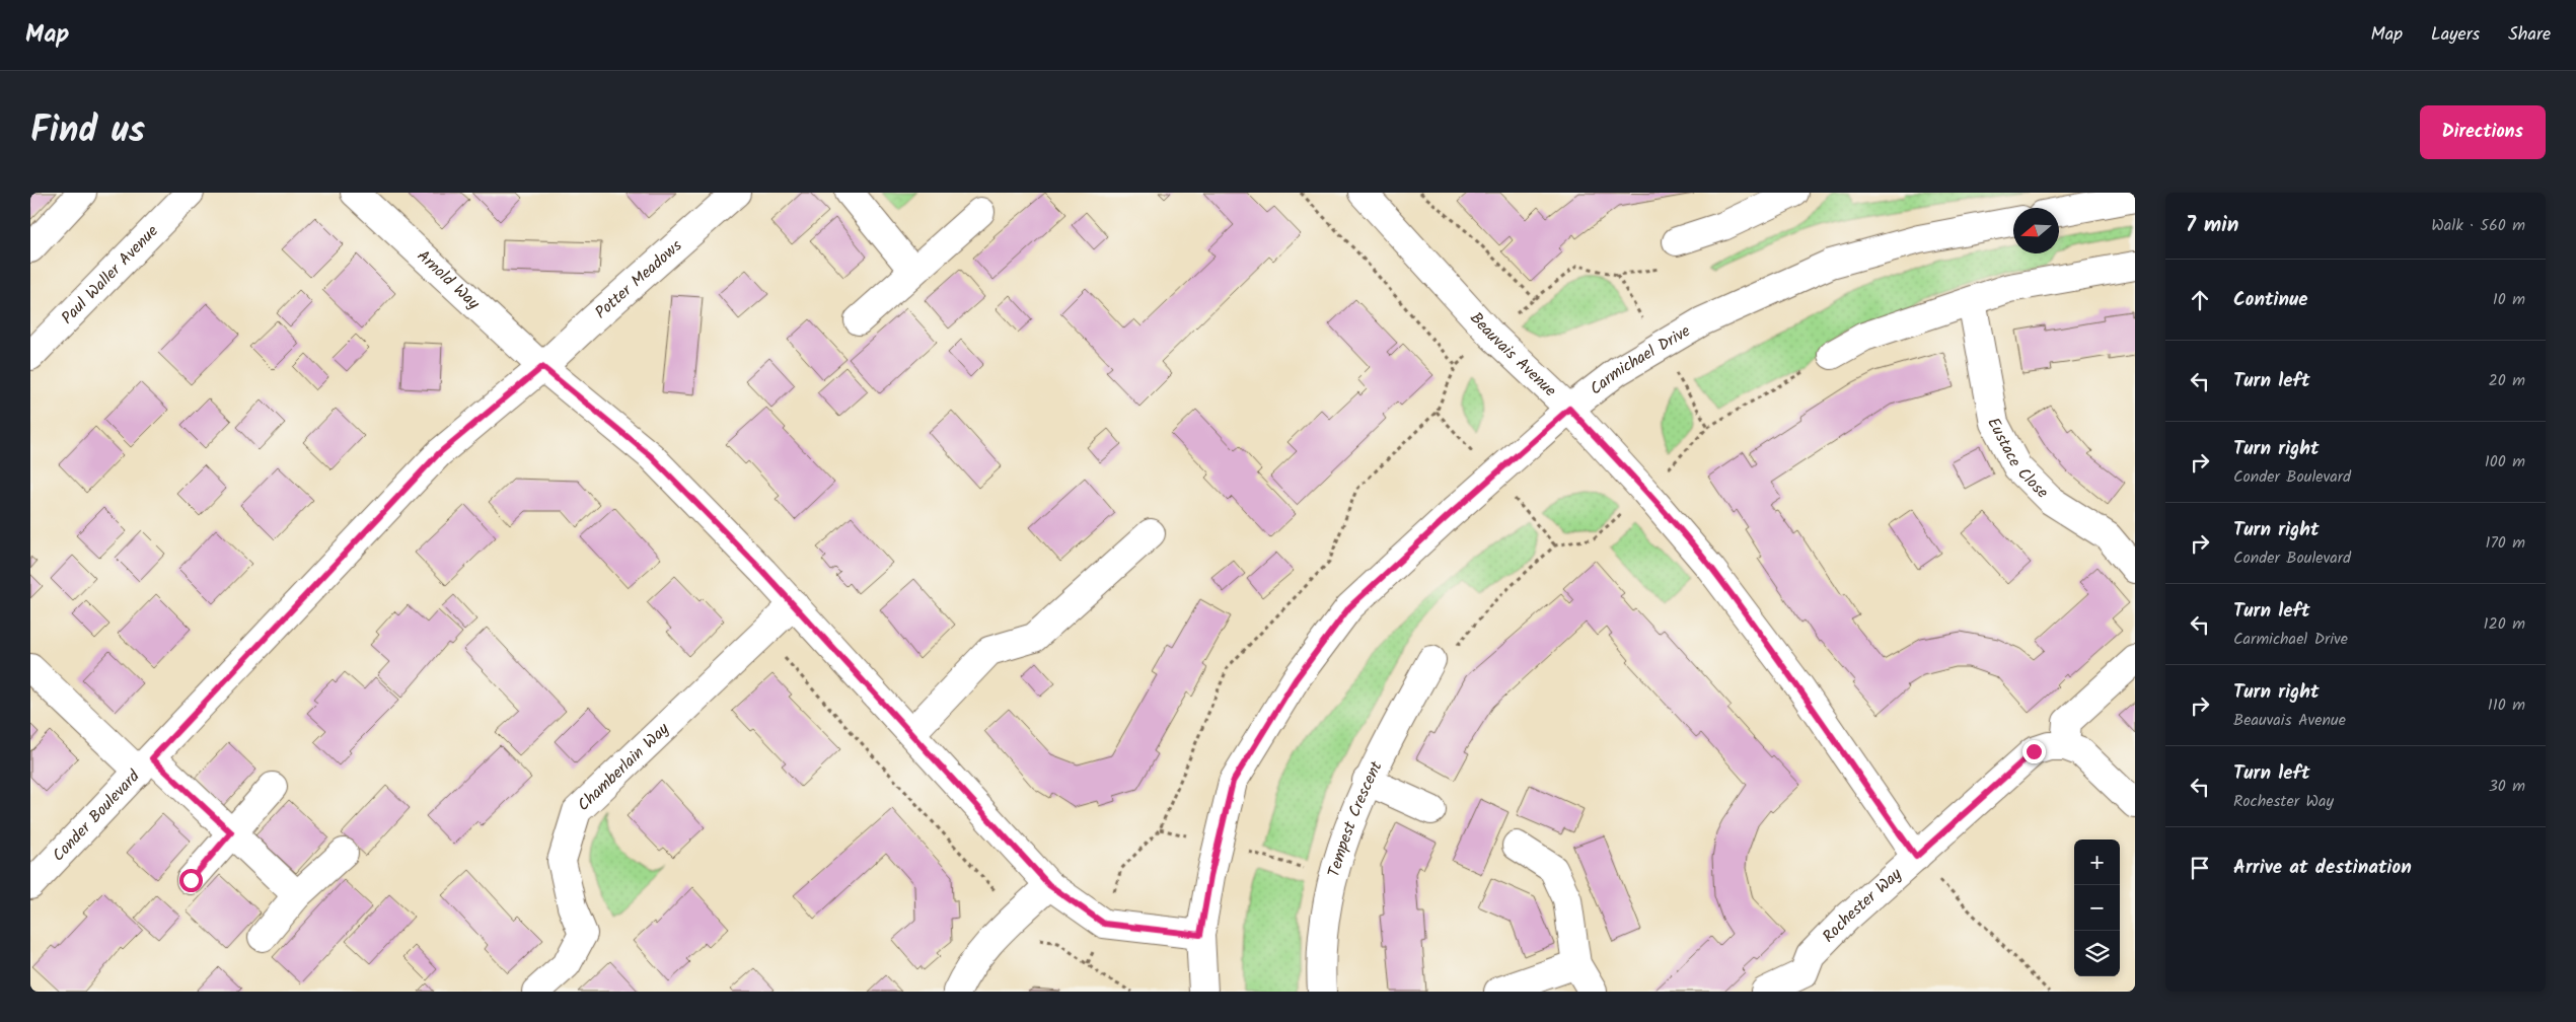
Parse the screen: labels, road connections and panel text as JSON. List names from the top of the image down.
{
  "streets": {
    "street": [
      "Paul Waller Avenue",
      "Potter Meadows",
      "Arnold Way",
      "Beauvais Avenue",
      "Carmichael Drive",
      "Eustace Close",
      "Chamberlain Way",
      "Conder Boulevard",
      "Tempest Crescent",
      "Rochester Way"
    ]
  },
  "crossings": [
    ["Potter Meadows", "Arnold Way"],
    ["Potter Meadows", "Conder Boulevard"],
    ["Arnold Way", "Conder Boulevard"],
    ["Beauvais Avenue", "Carmichael Drive"],
    ["Beauvais Avenue", "Rochester Way"]
  ],
  "north": "left",
  "page": {
    "header": "Map",
    "nav": ["Map", "Layers", "Share"],
    "title": "Find us",
    "buttons": "Directions",
    "heading": ["7 min", "Walk · 560 m"],
    "list": [
      ["Continue", "10 m"],
      ["Turn left", "20 m"],
      ["Turn right", "Conder Boulevard", "100 m"],
      ["Turn right", "Conder Boulevard", "170 m"],
      ["Turn left", "Carmichael Drive", "120 m"],
      ["Turn right", "Beauvais Avenue", "110 m"],
      ["Turn left", "Rochester Way", "30 m"],
      "Arrive at destination"
    ],
    "map_buttons": ["+", "−"]
  }
}
